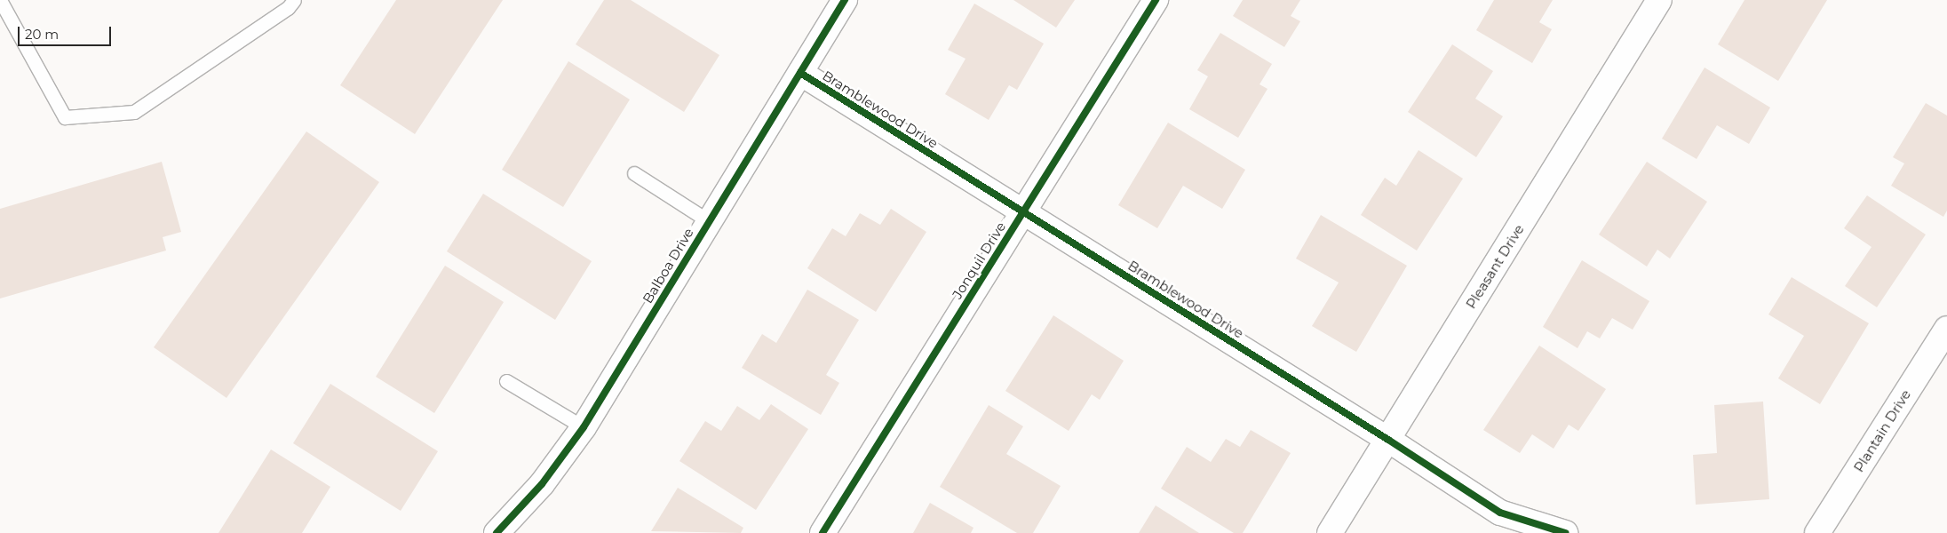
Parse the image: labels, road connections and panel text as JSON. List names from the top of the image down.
{
  "streets": {
    "street": [
      "Bramblewood Drive",
      "Jonquil Drive",
      "Balboa Drive",
      "Pleasant Drive",
      "Plantain Drive"
    ]
  },
  "crossings": [
    ["Bramblewood Drive", "Jonquil Drive"],
    ["Bramblewood Drive", "Balboa Drive"],
    ["Bramblewood Drive", "Pleasant Drive"]
  ],
  "scale_bar": "20 m"
}
